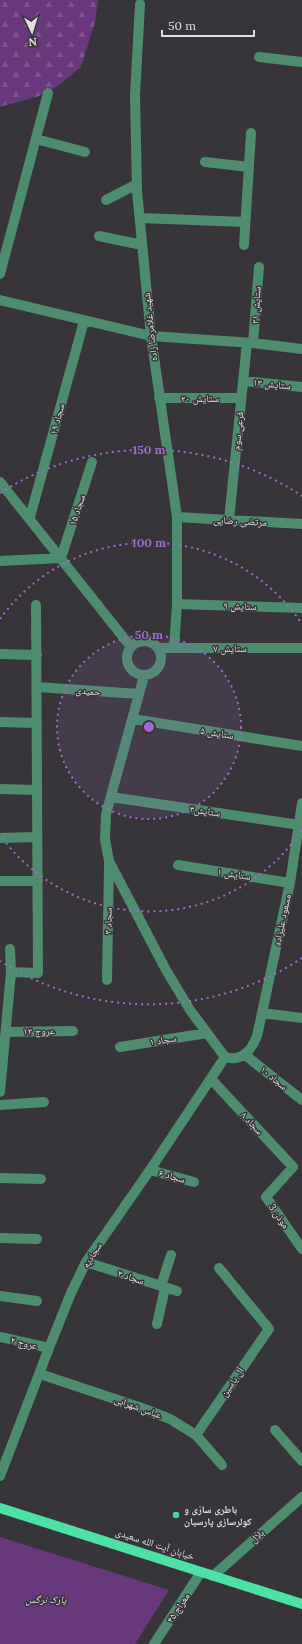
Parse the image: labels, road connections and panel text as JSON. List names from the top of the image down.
{
  "streets": {
    "main road": ["خیابان آیت الله سعیدی"],
    "street": [
      "ستایش ۲۱",
      "شهید غلامرضا زاده",
      "ستایش ۱۳",
      "ستایش ۲۰",
      "سجاد ۱۹",
      "فرعی سوم",
      "سجاد ۱۵",
      "مرتضی رضایی",
      "ستایش ۹",
      "ستایش ۷",
      "حمیدی",
      "ستایش ۵",
      "ستایش۳",
      "ستایش ۱",
      "مسعود علیزاده",
      "سجاد ۳",
      "عروج ۱۲",
      "سجاد ۱",
      "سجاد ۱۰",
      "سجاد ۸",
      "سجاد ۶",
      "موذن 3",
      "سجادیه",
      "سجاد ۴",
      "عروج ۲",
      "آل یاسین",
      "عباس شهرابی",
      "بلال",
      "معراج ۴۵"
    ]
  },
  "crossings": [
    ["ستایش ۲۱", "فرعی سوم"],
    ["شهید غلامرضا زاده", "ستایش ۲۰"],
    ["شهید غلامرضا زاده", "مرتضی رضایی"],
    ["شهید غلامرضا زاده", "ستایش ۹"],
    ["شهید غلامرضا زاده", "ستایش ۷"],
    ["ستایش ۱۳", "فرعی سوم"],
    ["ستایش ۲۰", "فرعی سوم"],
    ["فرعی سوم", "مرتضی رضایی"],
    ["ستایش۳", "مسعود علیزاده"],
    ["ستایش ۱", "مسعود علیزاده"],
    ["مسعود علیزاده", "سجاد ۱۰"],
    ["سجاد ۸", "موذن 3"],
    ["سجاد ۸", "سجادیه"],
    ["سجاد ۶", "سجادیه"],
    ["سجادیه", "سجاد ۴"],
    ["سجادیه", "عروج ۲"],
    ["سجادیه", "عباس شهرابی"],
    ["آل یاسین", "عباس شهرابی"],
    ["بلال", "خیابان آیت الله سعیدی"],
    ["خیابان آیت الله سعیدی", "معراج ۴۵"]
  ],
  "parks": ["پارک نرگس"],
  "places": ["باطری سازی و کولرسازی پارسیان"],
  "scale_bar": "50 m",
  "north": "bottom",
  "rings": ["150 m", "100 m", "50 m"]
}
